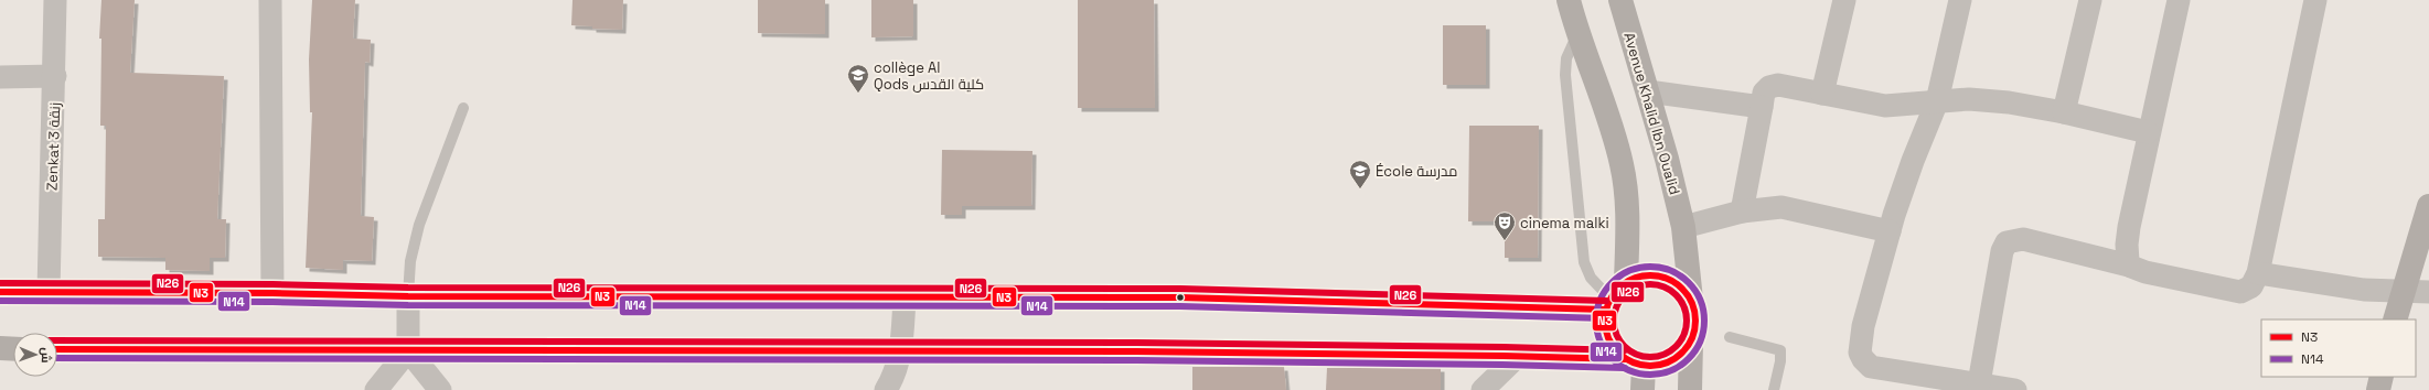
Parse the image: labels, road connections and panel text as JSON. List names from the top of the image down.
{
  "streets": {
    "main road": ["Avenue Khalid Ibn Oualid"],
    "street": ["Zenkat 3 زنقة"]
  },
  "places": {
    "school or university": ["collège Al Qods كلية القدس", "École مدرسة"],
    "theatre": ["cinema malki"]
  },
  "lines": ["transit line N14", "transit line N3", "transit line N26"],
  "legend": ["N3", "N14"],
  "north": "right"
}
